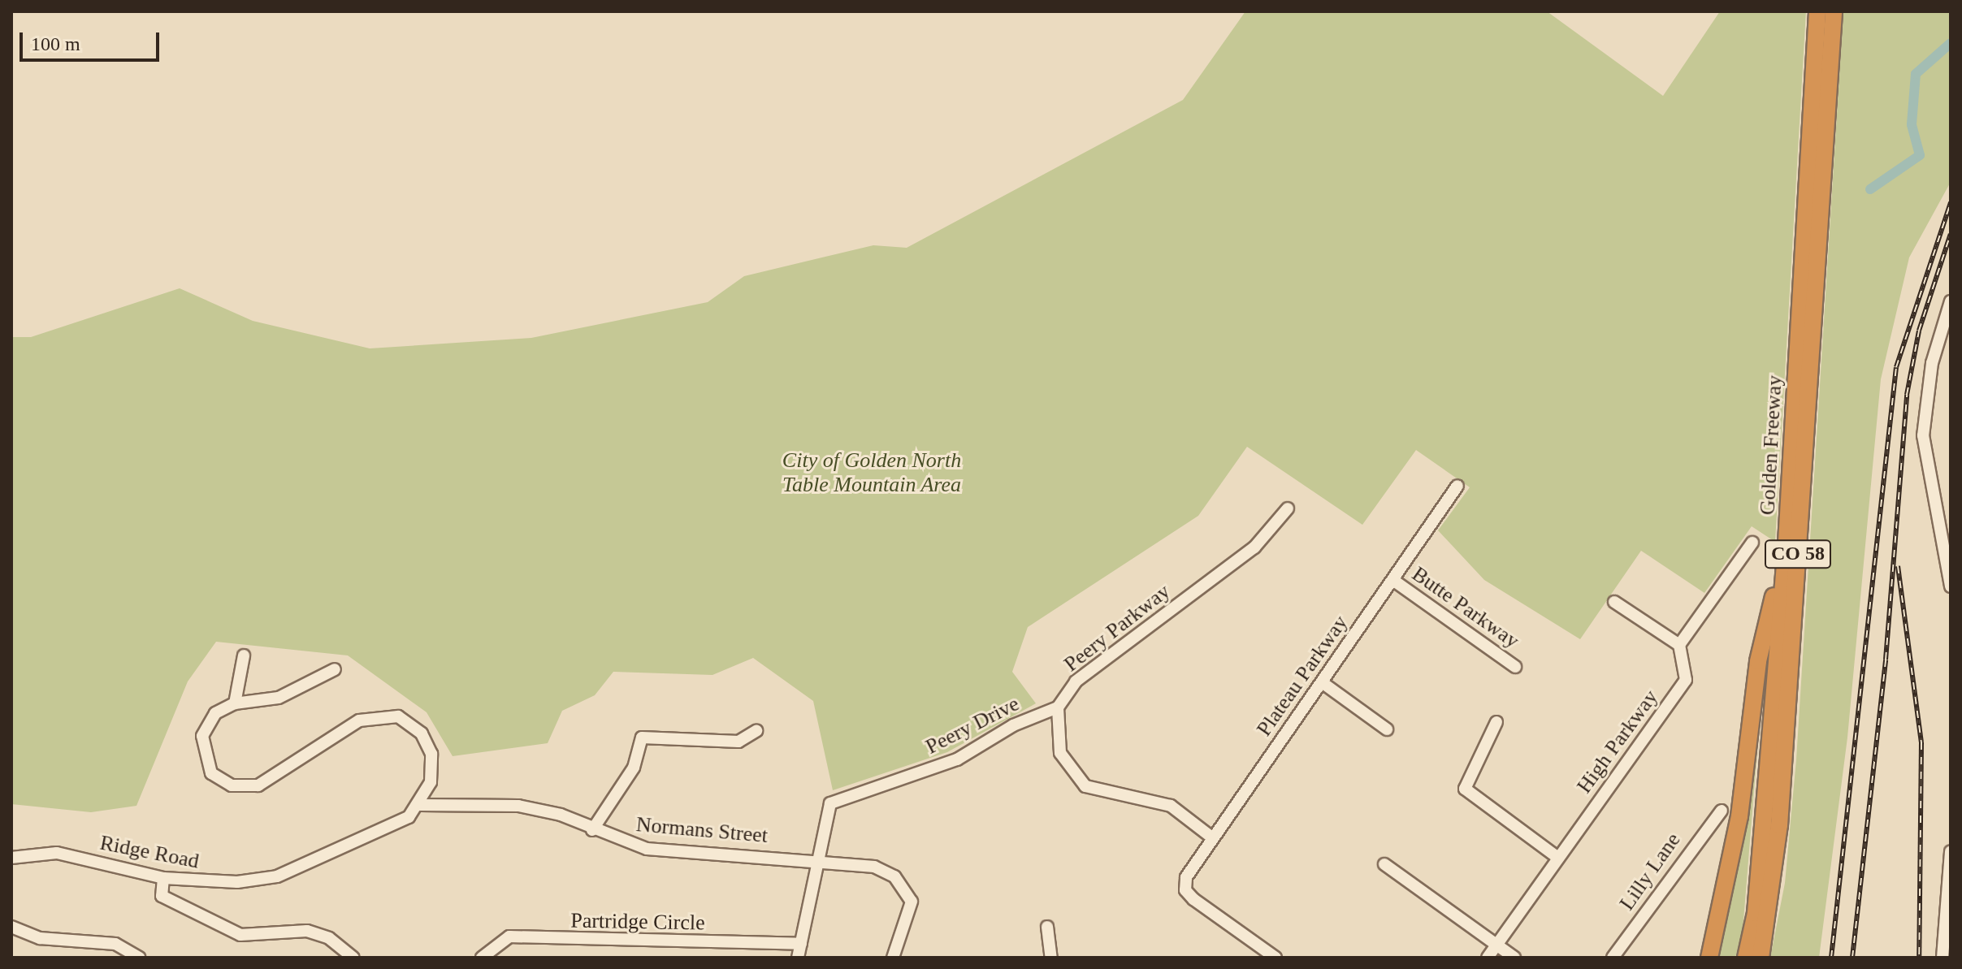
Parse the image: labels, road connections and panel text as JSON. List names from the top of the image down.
{
  "streets": {
    "highway": ["Golden Freeway", "CO 58"],
    "street": [
      "Butte Parkway",
      "Peery Parkway",
      "Plateau Parkway",
      "Peery Drive",
      "High Parkway",
      "Normans Street",
      "Ridge Road",
      "Lilly Lane",
      "Partridge Circle"
    ]
  },
  "crossings": [
    ["Butte Parkway", "Plateau Parkway"],
    ["Peery Parkway", "Peery Drive"],
    ["Peery Drive", "Normans Street"],
    ["Normans Street", "Ridge Road"]
  ],
  "parks": ["City of Golden North Table Mountain Area"],
  "scale_bar": "100 m"
}
